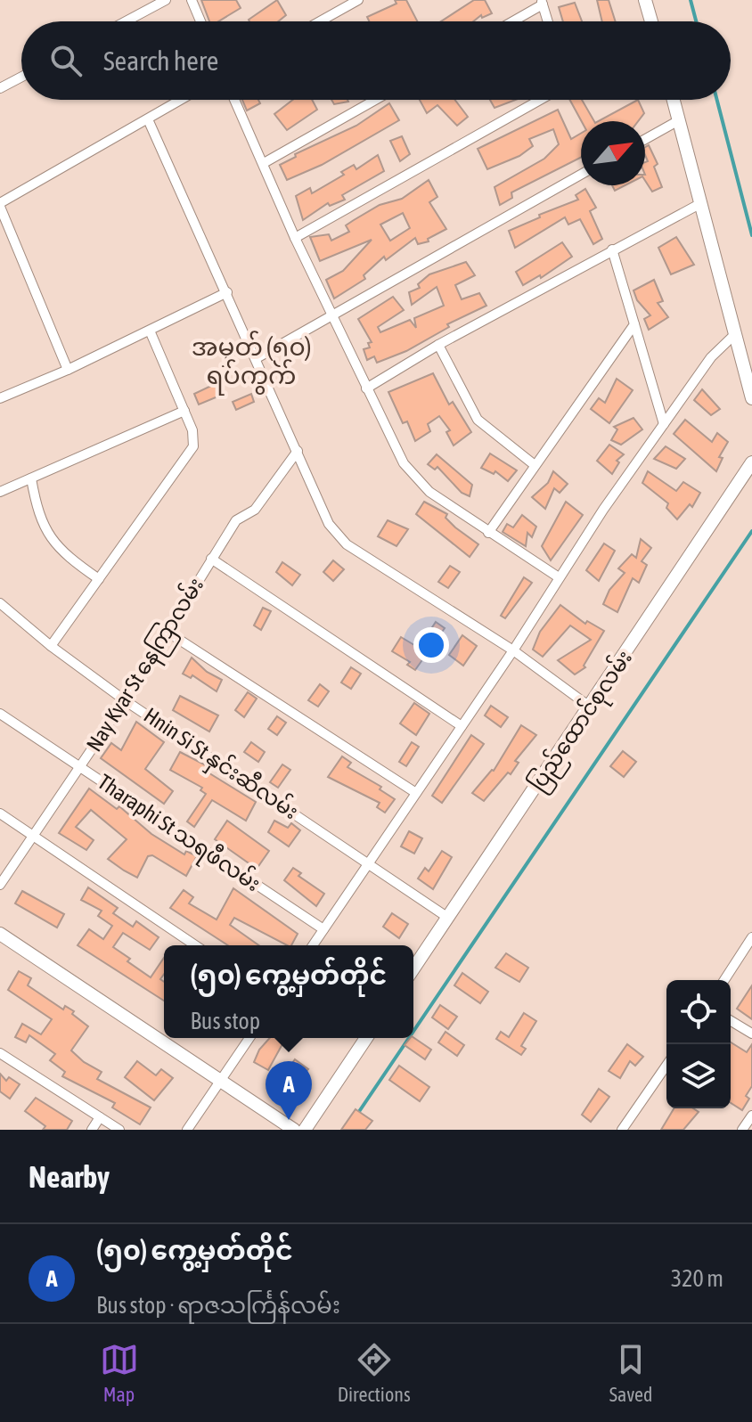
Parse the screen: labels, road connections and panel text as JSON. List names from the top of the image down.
{
  "streets": {
    "main road": ["ပြည်ထောင်စုလမ်း"],
    "street": ["Nay Kyar St နေကြာလမ်း", "Hnin Si St နှင်းဆီလမ်း", "Tharaphi St သရဖီလမ်း"]
  },
  "crossings": [
    ["Nay Kyar St နေကြာလမ်း", "Hnin Si St နှင်းဆီလမ်း"],
    ["Nay Kyar St နေကြာလမ်း", "Tharaphi St သရဖီလမ်း"],
    ["ပြည်ထောင်စုလမ်း", "Hnin Si St နှင်းဆီလမ်း"]
  ],
  "districts": ["အမှတ် (၅၀) ရပ်ကွက်"],
  "north": "top right",
  "page": {
    "search": "Search here",
    "popup": ["(၅၀) ကွေ့မှတ်တိုင်", "Bus stop"],
    "pins": "A",
    "heading": "Nearby",
    "list": [
      {
        "mark": "A",
        "name": "(၅၀) ကွေ့မှတ်တိုင်",
        "note": "Bus stop · ရာဇသင်္ကြန်လမ်း",
        "value": "320 m"
      }
    ],
    "nav": ["Map", "Directions", "Saved"]
  }
}
